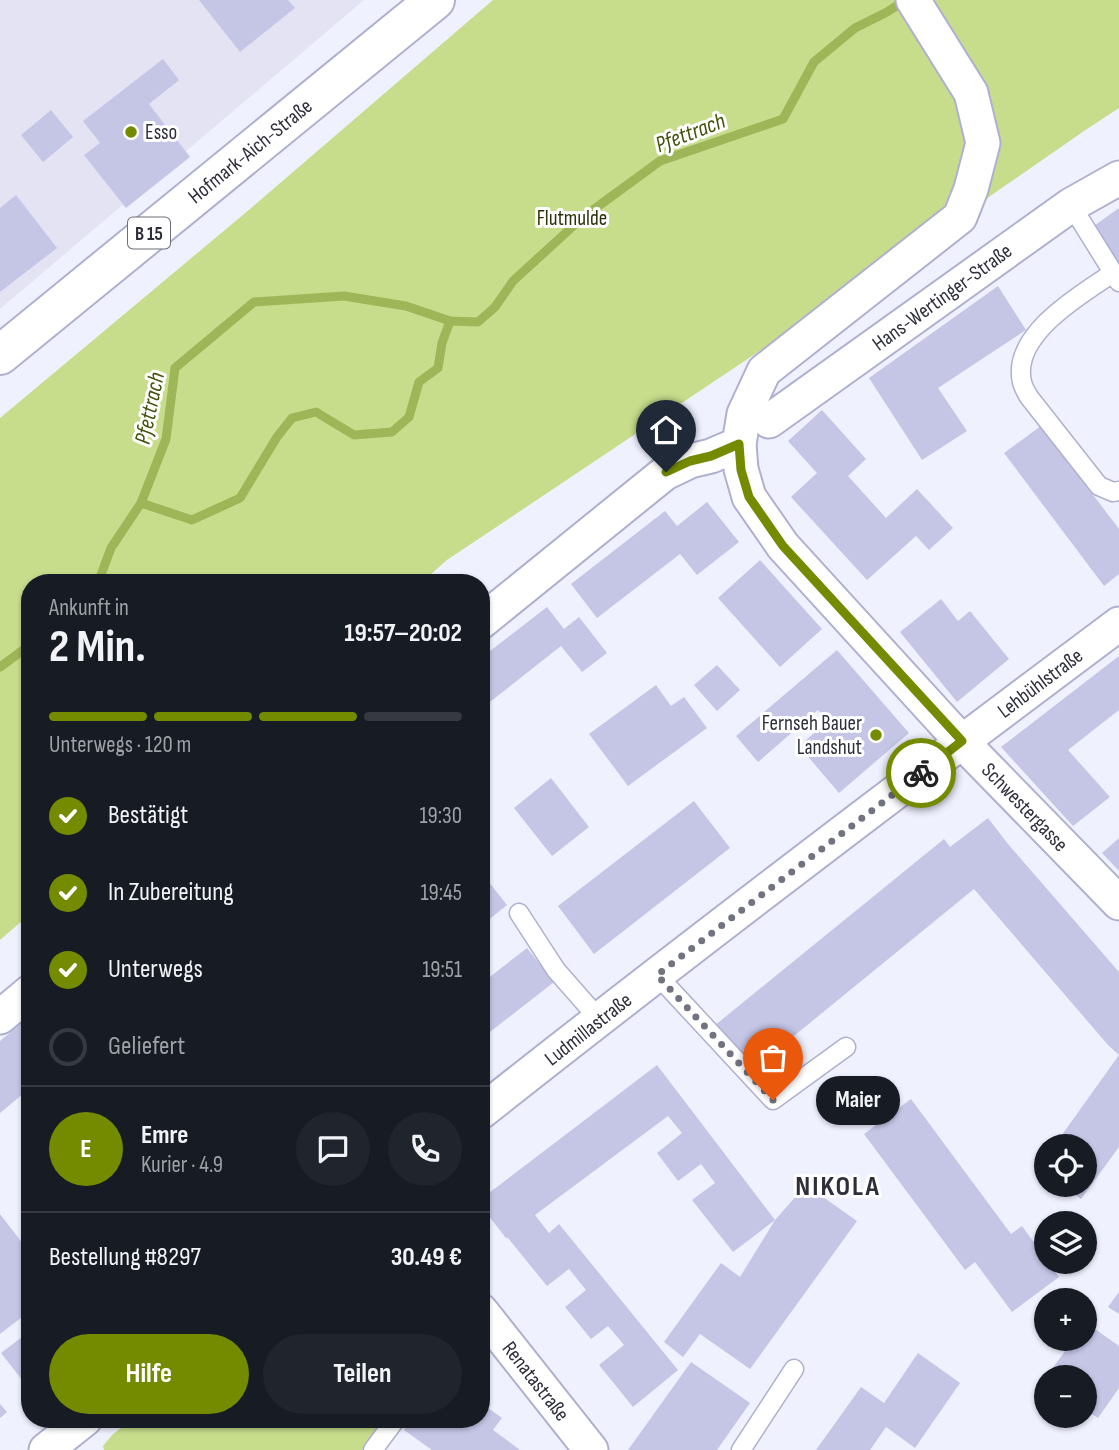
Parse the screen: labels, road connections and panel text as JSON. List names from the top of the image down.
{
  "streets": {
    "main road": ["Hofmark-Aich-Straße", "B 15"],
    "street": [
      "Hans-Wertinger-Straße",
      "Lehbühlstraße",
      "Schwestergasse",
      "Ludmillastraße",
      "Renatastraße"
    ]
  },
  "crossings": [
    ["Lehbühlstraße", "Schwestergasse"],
    ["Lehbühlstraße", "Ludmillastraße"],
    ["Schwestergasse", "Ludmillastraße"]
  ],
  "districts": ["NIKOLA"],
  "water": ["Pfettrach"],
  "parks": ["Flutmulde"],
  "places": ["Esso", "Fernseh Bauer Landshut", "Maier"],
  "page": {
    "heading": ["2 Min.", "Ankunft in", "19:57–20:02"],
    "panel": [
      "Emre",
      "Kurier · 4.9",
      "Bestellung #8297",
      "30.49 €"
    ],
    "bar": "Unterwegs · 120 m",
    "list": [
      ["Bestätigt", "19:30"],
      ["In Zubereitung", "19:45"],
      ["Unterwegs", "19:51"],
      "Geliefert"
    ],
    "bubble": "Maier",
    "round": "E",
    "map_buttons": ["+", "−"],
    "buttons": ["Hilfe", "Teilen"]
  }
}
